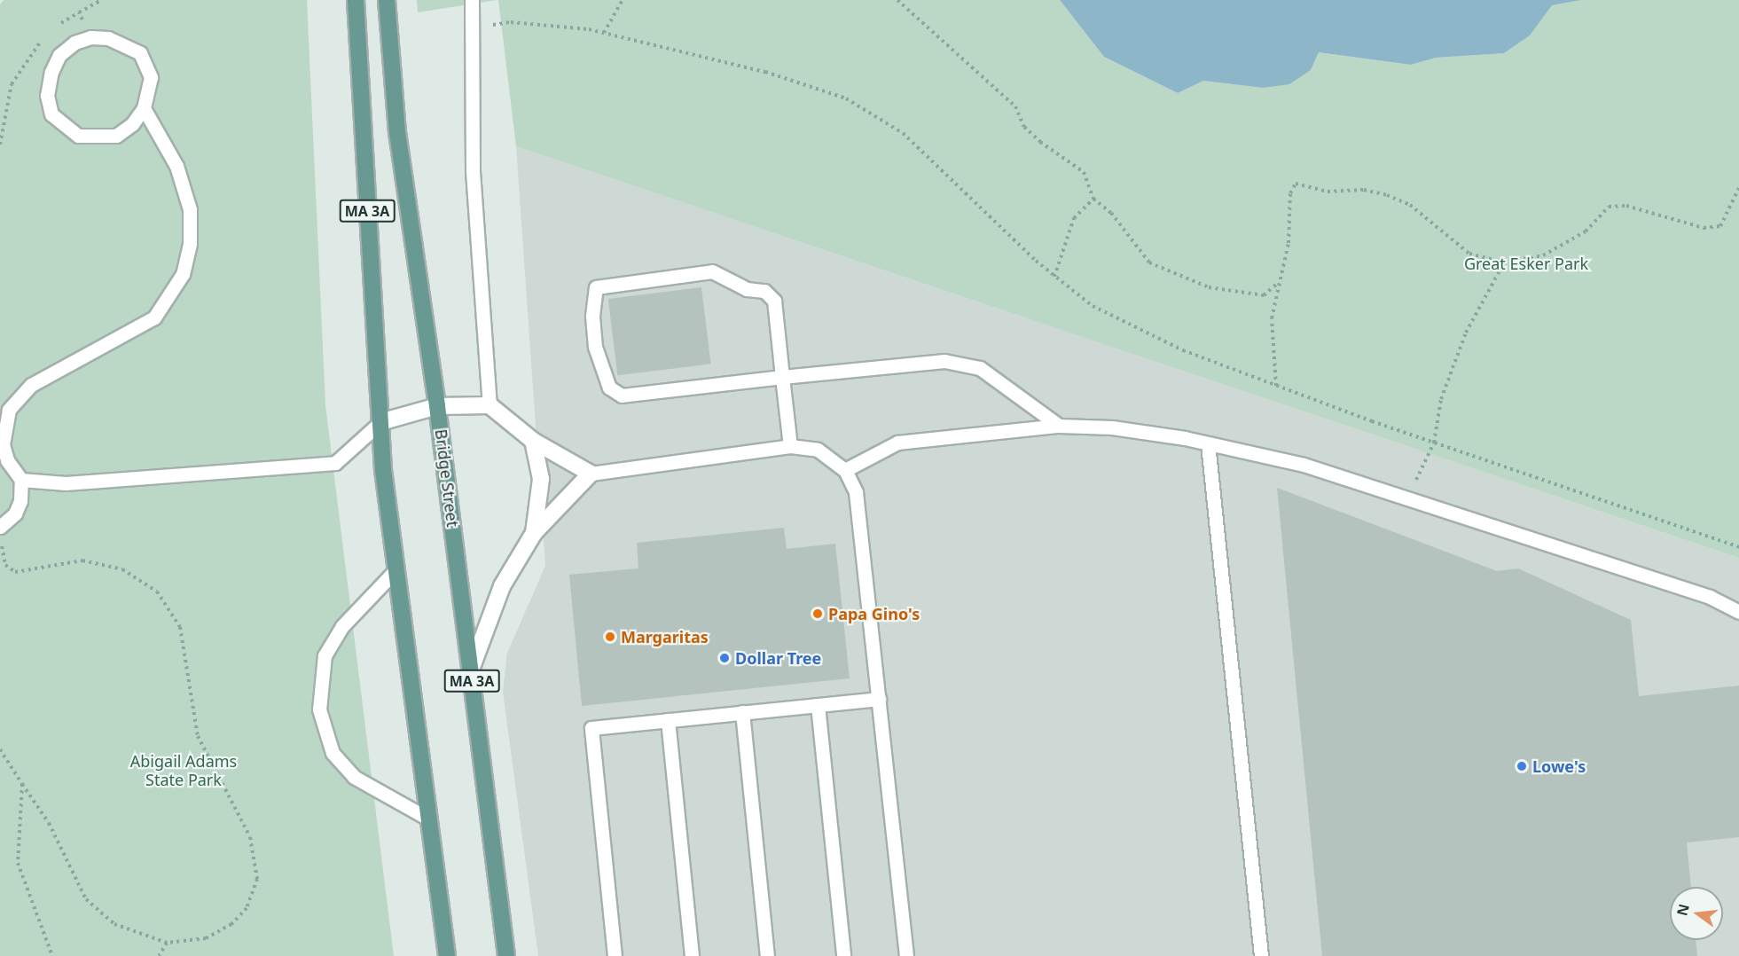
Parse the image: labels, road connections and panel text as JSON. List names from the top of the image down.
{
  "streets": {
    "main road": ["MA 3A", "Bridge Street"]
  },
  "parks": ["Great Esker Park", "Abigail Adams State Park"],
  "places": [
    "Papa Gino's",
    "Margaritas",
    "Dollar Tree",
    "Lowe's"
  ],
  "north": "left"
}
